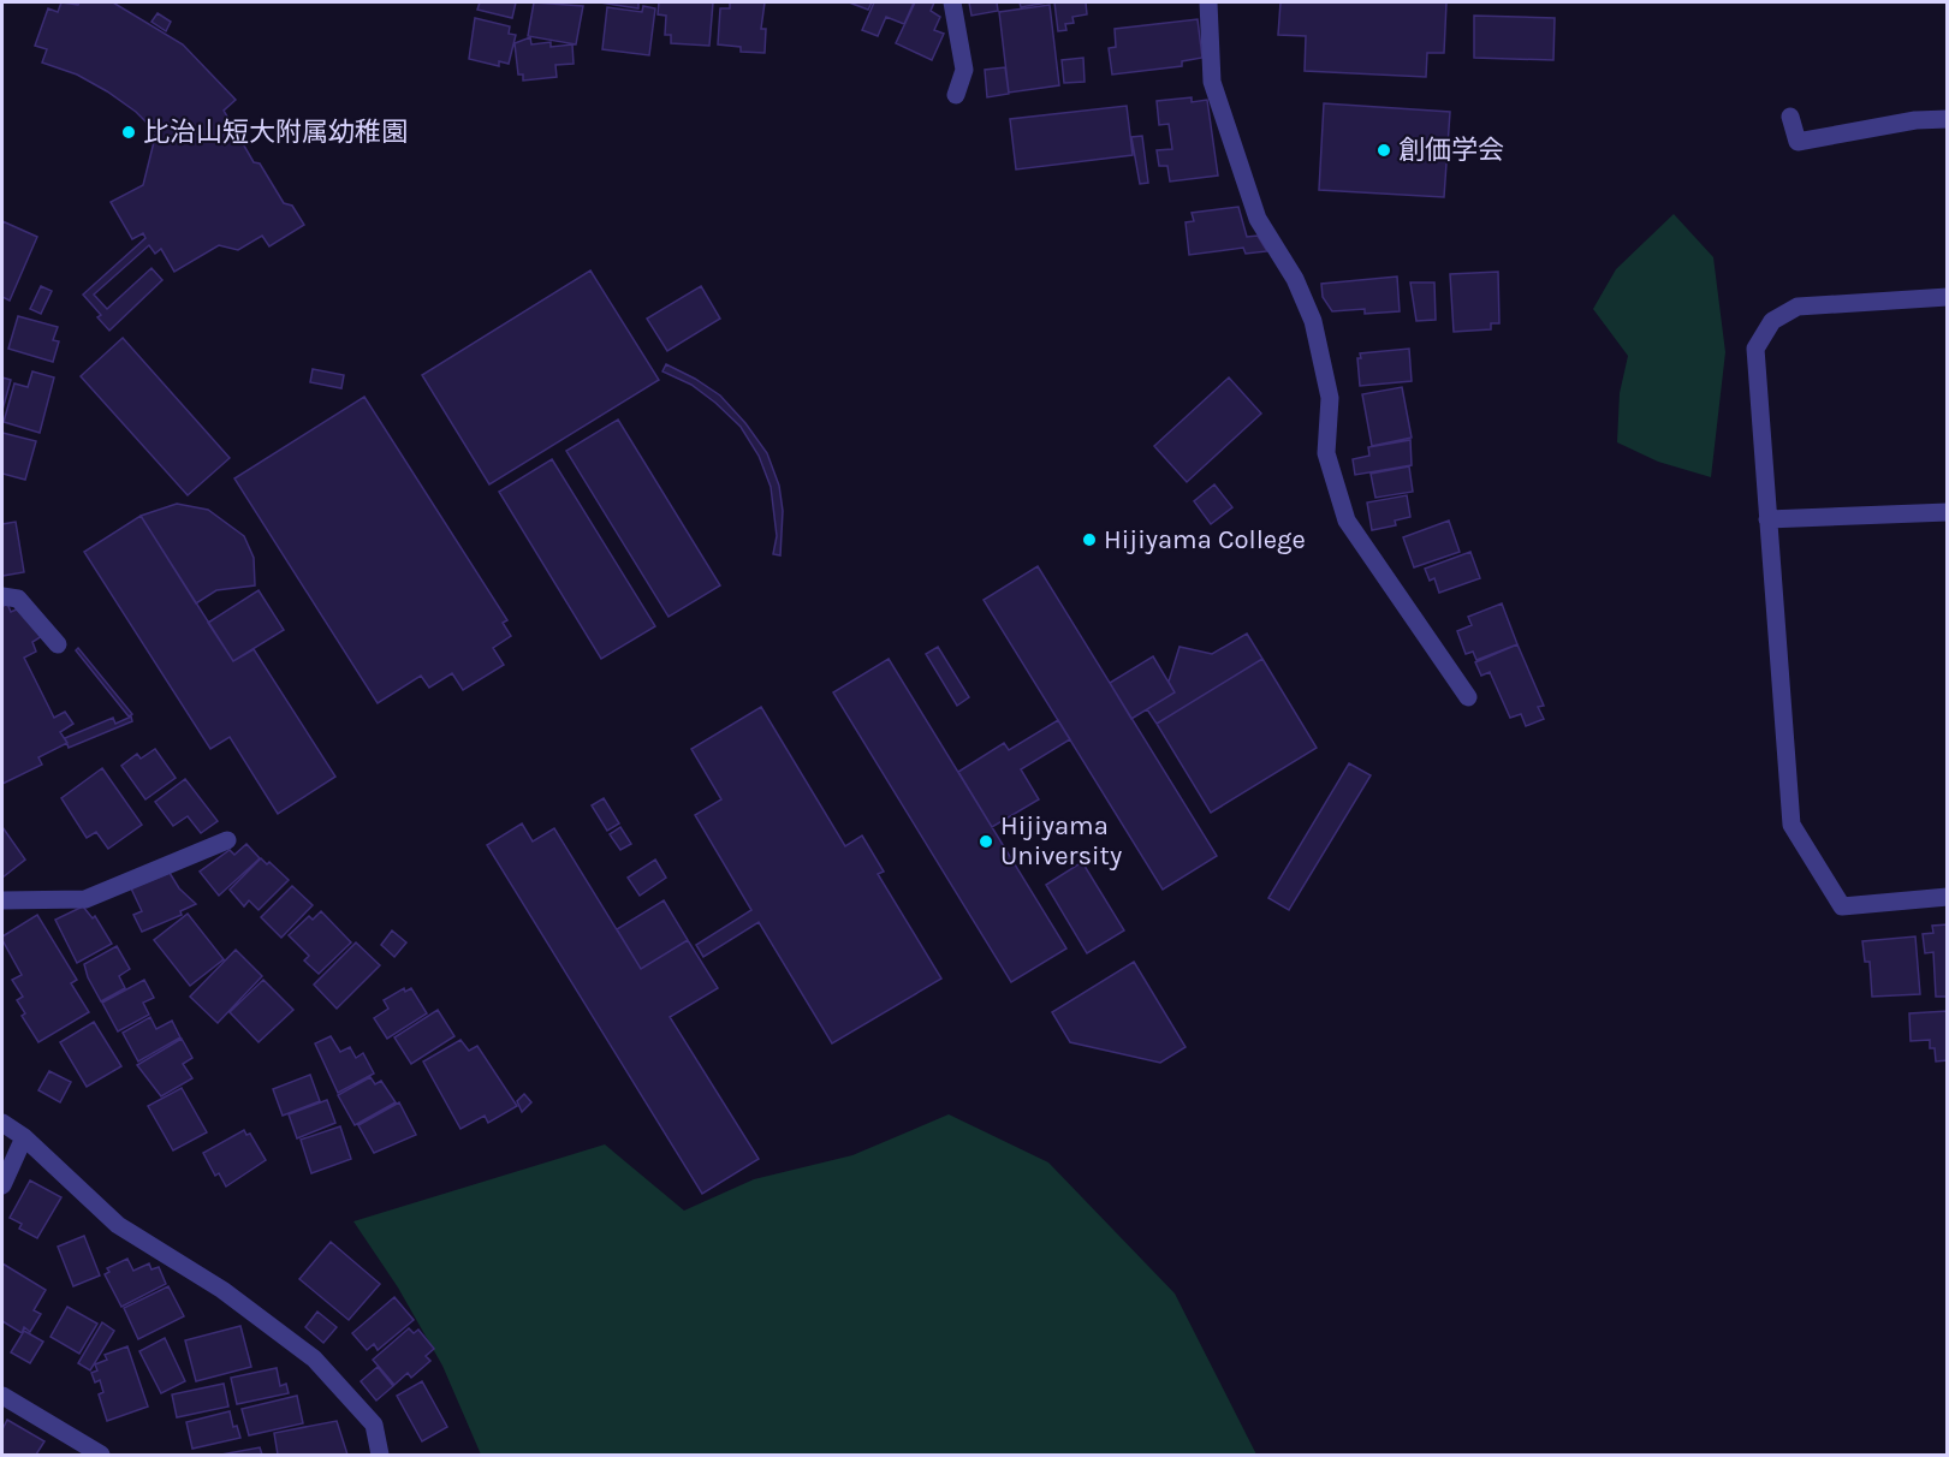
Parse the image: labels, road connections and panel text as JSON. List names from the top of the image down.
{
  "places": [
    "比治山短大附属幼稚園",
    "創価学会",
    "Hijiyama College",
    "Hijiyama University"
  ]
}
